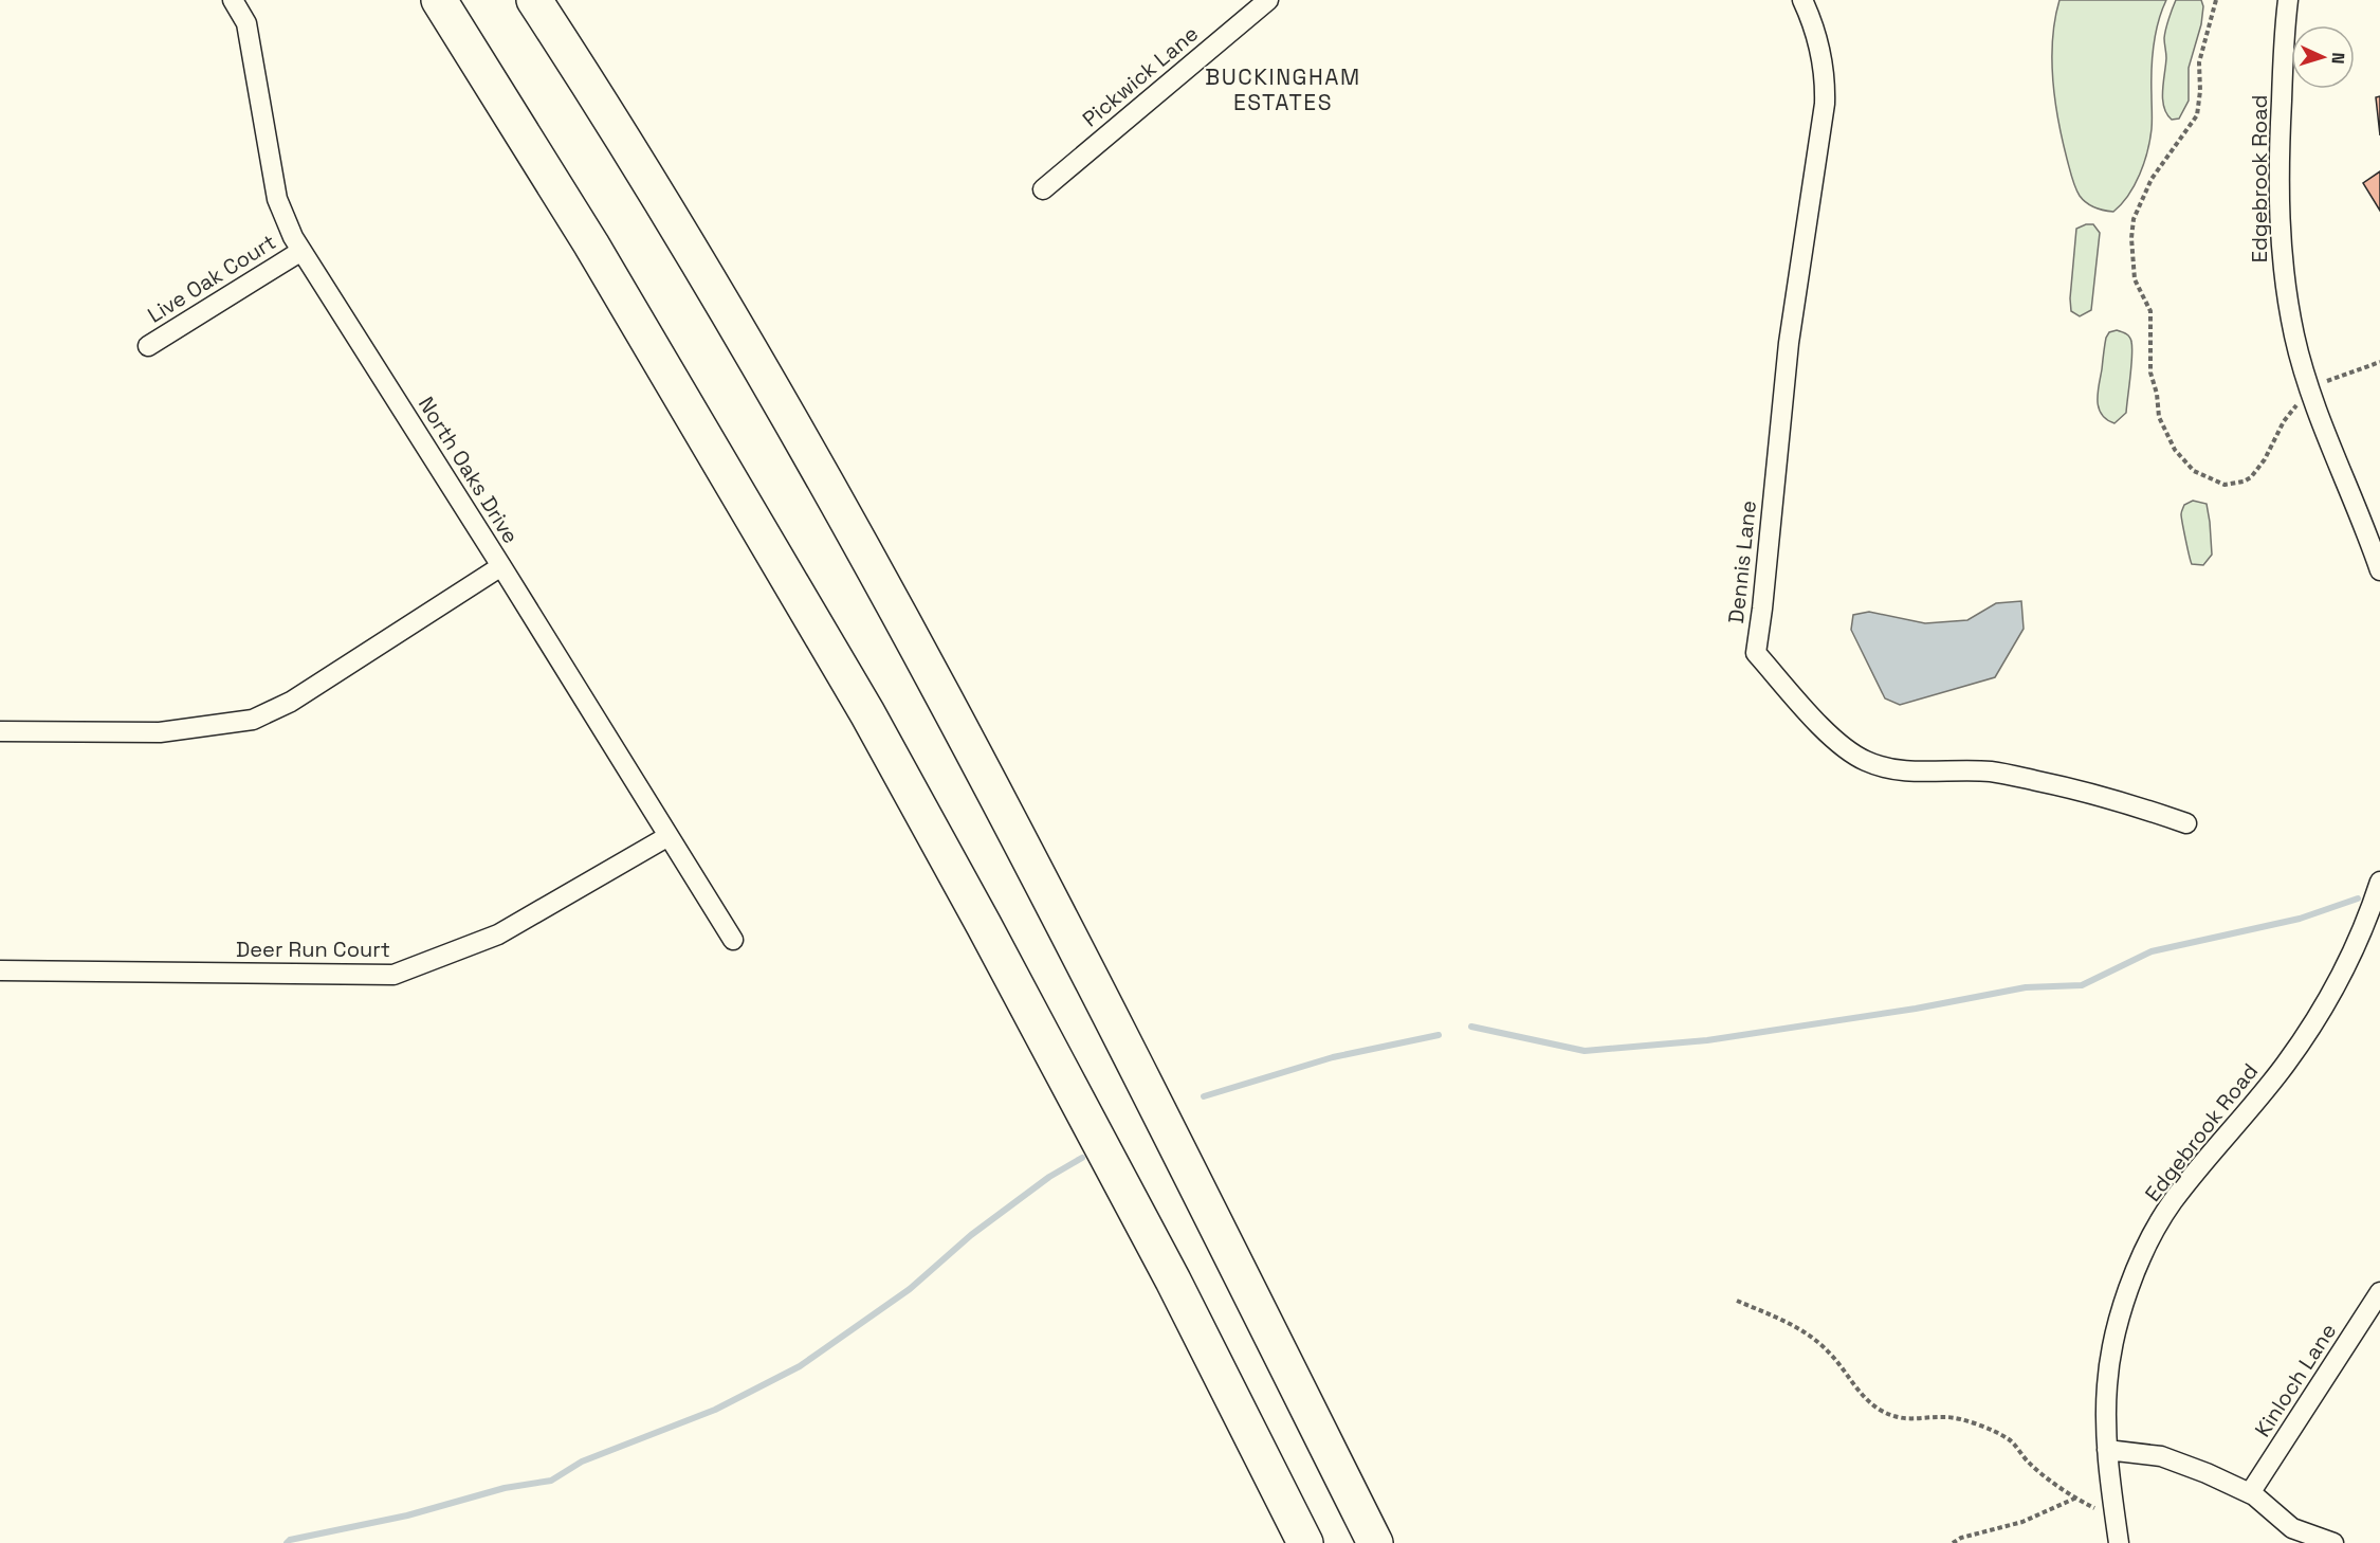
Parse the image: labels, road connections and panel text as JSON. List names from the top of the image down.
{
  "streets": {
    "street": [
      "Pickwick Lane",
      "Edgebrook Road",
      "Live Oak Court",
      "North Oaks Drive",
      "Dennis Lane",
      "Deer Run Court",
      "Kinloch Lane"
    ]
  },
  "crossings": [
    ["Live Oak Court", "North Oaks Drive"],
    ["North Oaks Drive", "Deer Run Court"]
  ],
  "districts": ["BUCKINGHAM ESTATES"],
  "north": "right"
}
